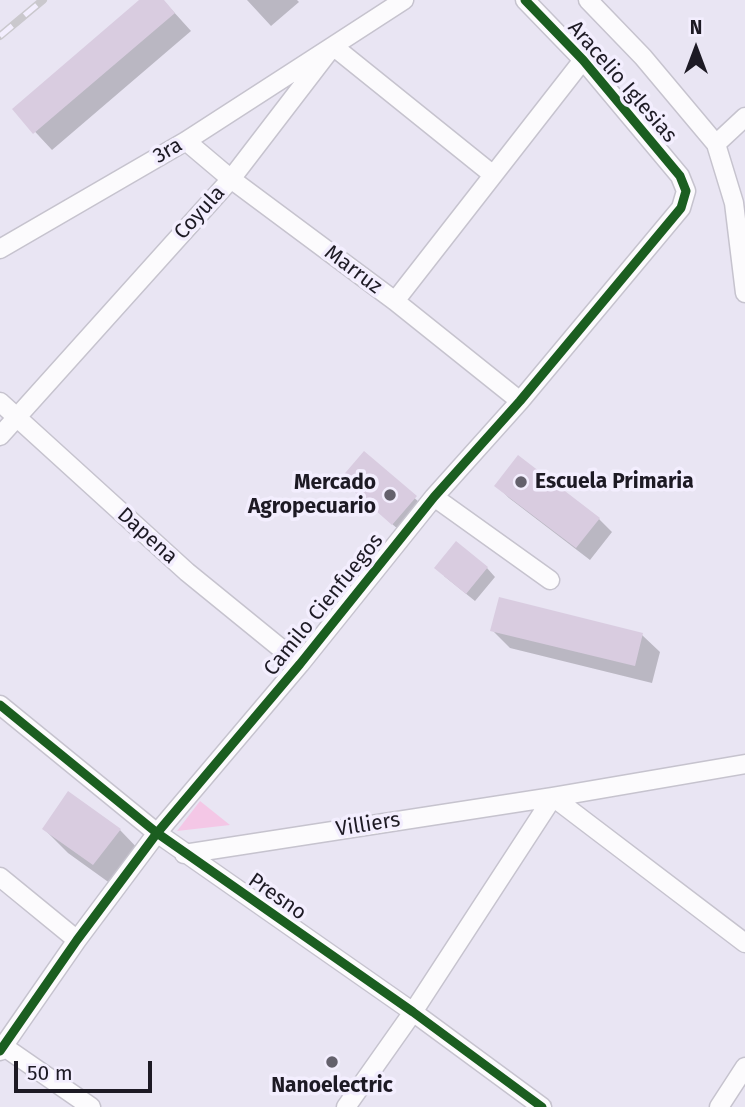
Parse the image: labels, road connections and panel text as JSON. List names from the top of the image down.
{
  "streets": {
    "street": [
      "Aracelio Iglesias",
      "3ra",
      "Coyula",
      "Marruz",
      "Dapena",
      "Camilo Cienfuegos",
      "Villiers",
      "Presno"
    ]
  },
  "crossings": [
    ["Aracelio Iglesias", "Camilo Cienfuegos"],
    ["3ra", "Coyula"],
    ["3ra", "Marruz"],
    ["Coyula", "Marruz"],
    ["Coyula", "Dapena"],
    ["Marruz", "Camilo Cienfuegos"],
    ["Dapena", "Camilo Cienfuegos"],
    ["Camilo Cienfuegos", "Presno"],
    ["Villiers", "Presno"]
  ],
  "places": ["Escuela Primaria", "Mercado Agropecuario", "Nanoelectric"],
  "scale_bar": "50 m",
  "north": "top"
}
